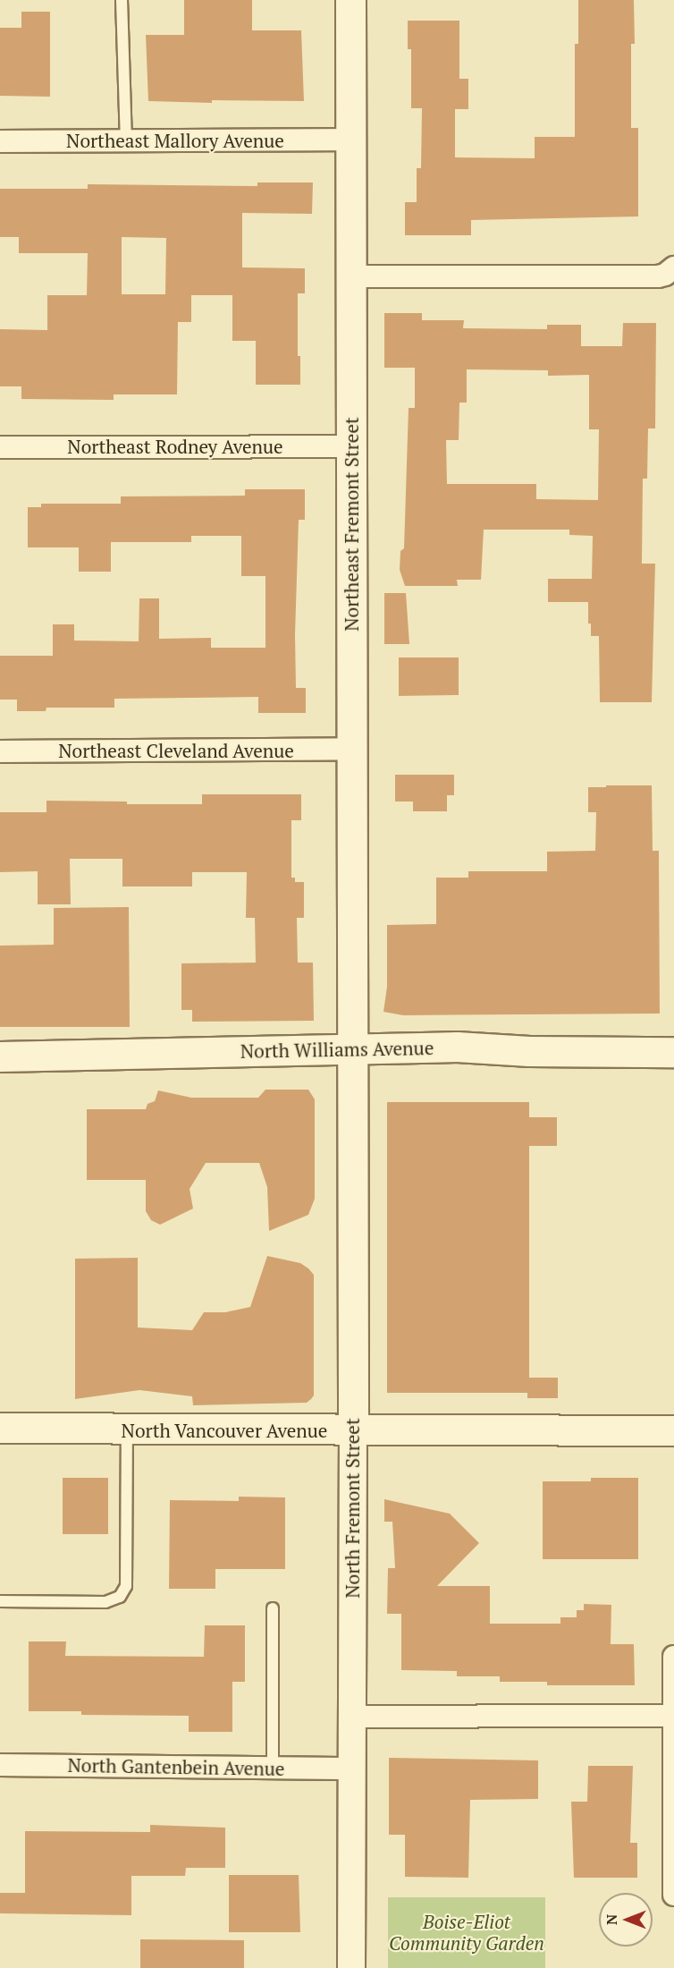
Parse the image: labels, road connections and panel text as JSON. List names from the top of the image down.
{
  "streets": {
    "main road": [
      "Northeast Fremont Street",
      "North Williams Avenue",
      "North Vancouver Avenue",
      "North Fremont Street"
    ],
    "street": [
      "Northeast Mallory Avenue",
      "Northeast Rodney Avenue",
      "Northeast Cleveland Avenue",
      "North Gantenbein Avenue"
    ]
  },
  "crossings": [
    ["Northeast Mallory Avenue", "Northeast Fremont Street"],
    ["Northeast Rodney Avenue", "Northeast Fremont Street"],
    ["Northeast Fremont Street", "Northeast Cleveland Avenue"],
    ["Northeast Fremont Street", "North Williams Avenue"],
    ["Northeast Fremont Street", "North Fremont Street"],
    ["North Williams Avenue", "North Fremont Street"],
    ["North Vancouver Avenue", "North Fremont Street"],
    ["North Fremont Street", "North Gantenbein Avenue"]
  ],
  "parks": ["Boise-Eliot Community Garden"],
  "north": "left"
}
